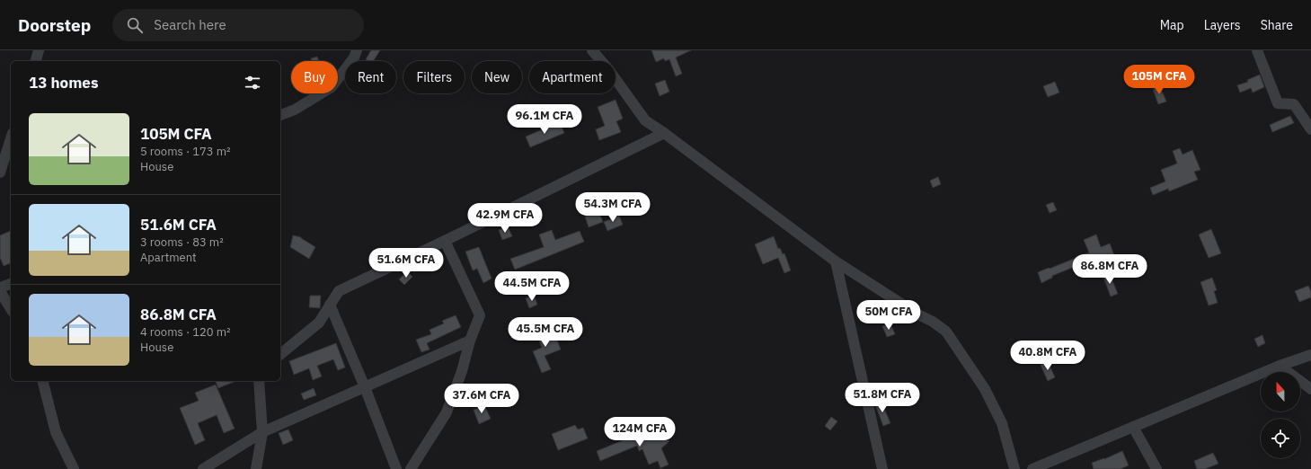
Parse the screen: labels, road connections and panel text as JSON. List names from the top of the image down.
{
  "north": "top",
  "page": {
    "header": "Doorstep",
    "search": "Search here",
    "nav": ["Map", "Layers", "Share"],
    "chip": [
      "Buy",
      "Rent",
      "Filters",
      "New",
      "Apartment"
    ],
    "heading": "13 homes",
    "price": [
      "105M CFA",
      "96.1M CFA",
      "54.3M CFA",
      "42.9M CFA",
      "51.6M CFA",
      "86.8M CFA",
      "44.5M CFA",
      "50M CFA",
      "45.5M CFA",
      "40.8M CFA",
      "51.8M CFA",
      "37.6M CFA",
      "124M CFA"
    ],
    "list": [
      {
        "name": "105M CFA",
        "note": "5 rooms · 173 m² · House"
      },
      {
        "name": "51.6M CFA",
        "note": "3 rooms · 83 m² · Apartment"
      },
      {
        "name": "86.8M CFA",
        "note": "4 rooms · 120 m² · House"
      }
    ]
  }
}
